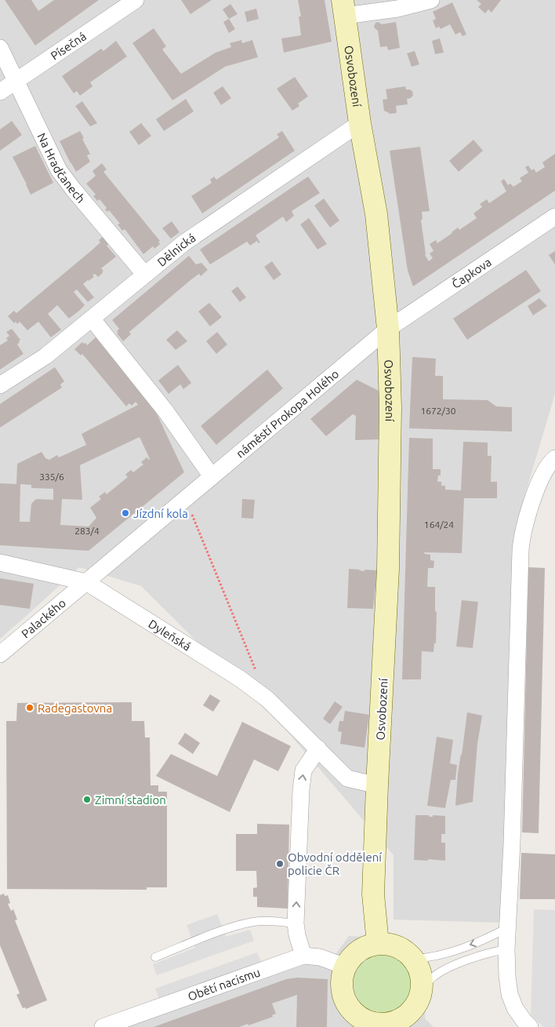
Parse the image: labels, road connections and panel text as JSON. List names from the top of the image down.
{
  "streets": {
    "street": [
      "Písečná",
      "Osvobození",
      "Na Hradčanech",
      "Dělnická",
      "Čapkova",
      "náměstí Prokopa Holého",
      "Palackého",
      "Dyleňská",
      "Obětí nacismu"
    ]
  },
  "crossings": [
    ["Písečná", "Na Hradčanech"],
    ["Osvobození", "Dělnická"],
    ["Osvobození", "Čapkova"],
    ["Osvobození", "náměstí Prokopa Holého"],
    ["Osvobození", "Dyleňská"],
    ["Osvobození", "Obětí nacismu"],
    ["Na Hradčanech", "Dělnická"],
    ["Čapkova", "náměstí Prokopa Holého"],
    ["náměstí Prokopa Holého", "Palackého"],
    ["náměstí Prokopa Holého", "Dyleňská"],
    ["Palackého", "Dyleňská"]
  ],
  "places": [
    "Jízdní kola",
    "Radegastovna",
    "Zimní stadion",
    "Obvodní oddělení policie ČR"
  ],
  "house_numbers": [
    "1672/30",
    "335/6",
    "164/24",
    "283/4"
  ]
}
